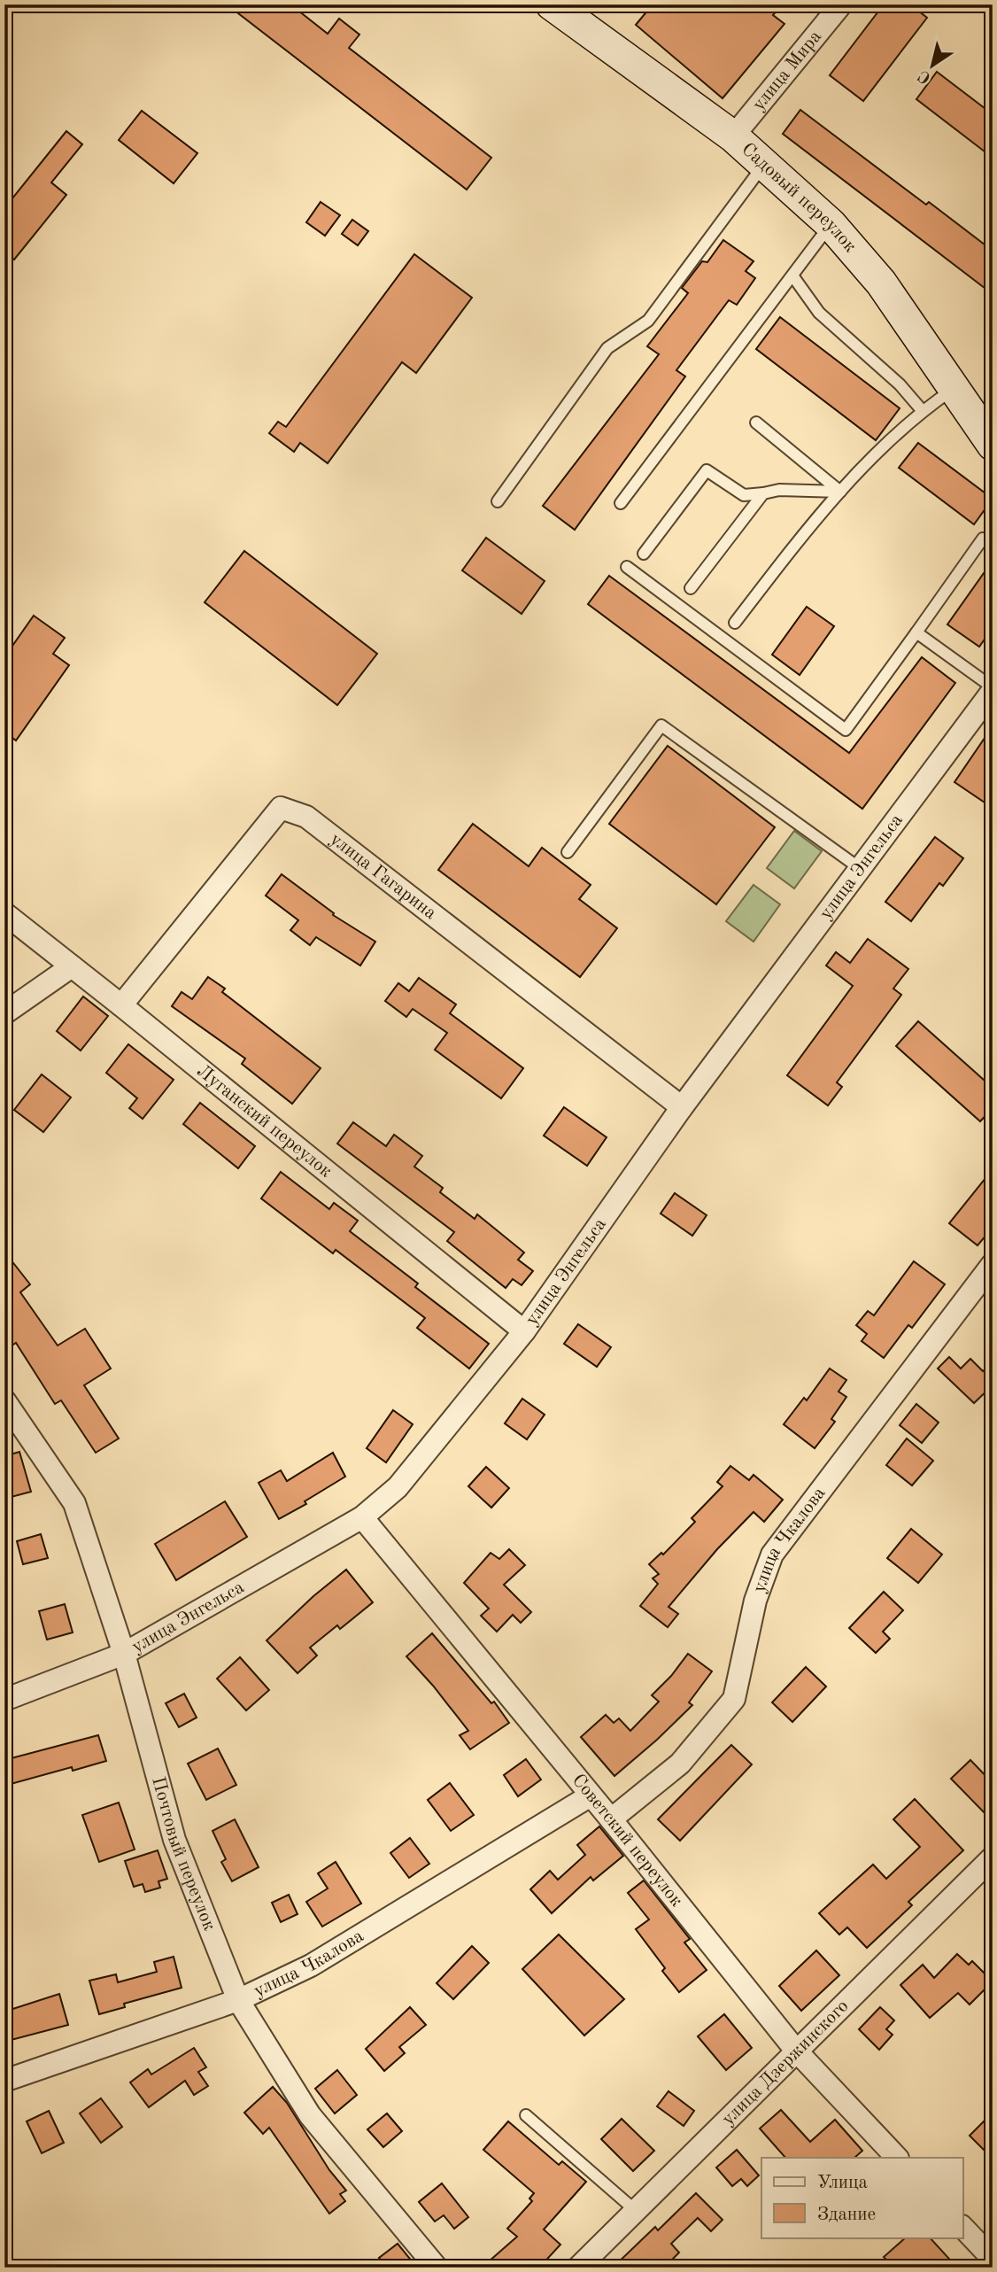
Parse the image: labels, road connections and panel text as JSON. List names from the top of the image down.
{
  "streets": {
    "street": [
      "улица Мира",
      "Садовый переулок",
      "улица Энгельса",
      "улица Гагарина",
      "Луганский переулок",
      "улица Чкалова",
      "Советский переулок",
      "Почтовый переулок",
      "улица Дзержинского"
    ]
  },
  "crossings": [
    ["улица Мира", "Садовый переулок"],
    ["улица Энгельса", "улица Гагарина"],
    ["улица Энгельса", "Луганский переулок"],
    ["улица Энгельса", "Советский переулок"],
    ["улица Энгельса", "Почтовый переулок"],
    ["улица Гагарина", "Луганский переулок"],
    ["улица Чкалова", "Советский переулок"],
    ["улица Чкалова", "Почтовый переулок"],
    ["Советский переулок", "улица Дзержинского"]
  ],
  "legend": ["Улица", "Здание"],
  "north": "bottom left"
}
